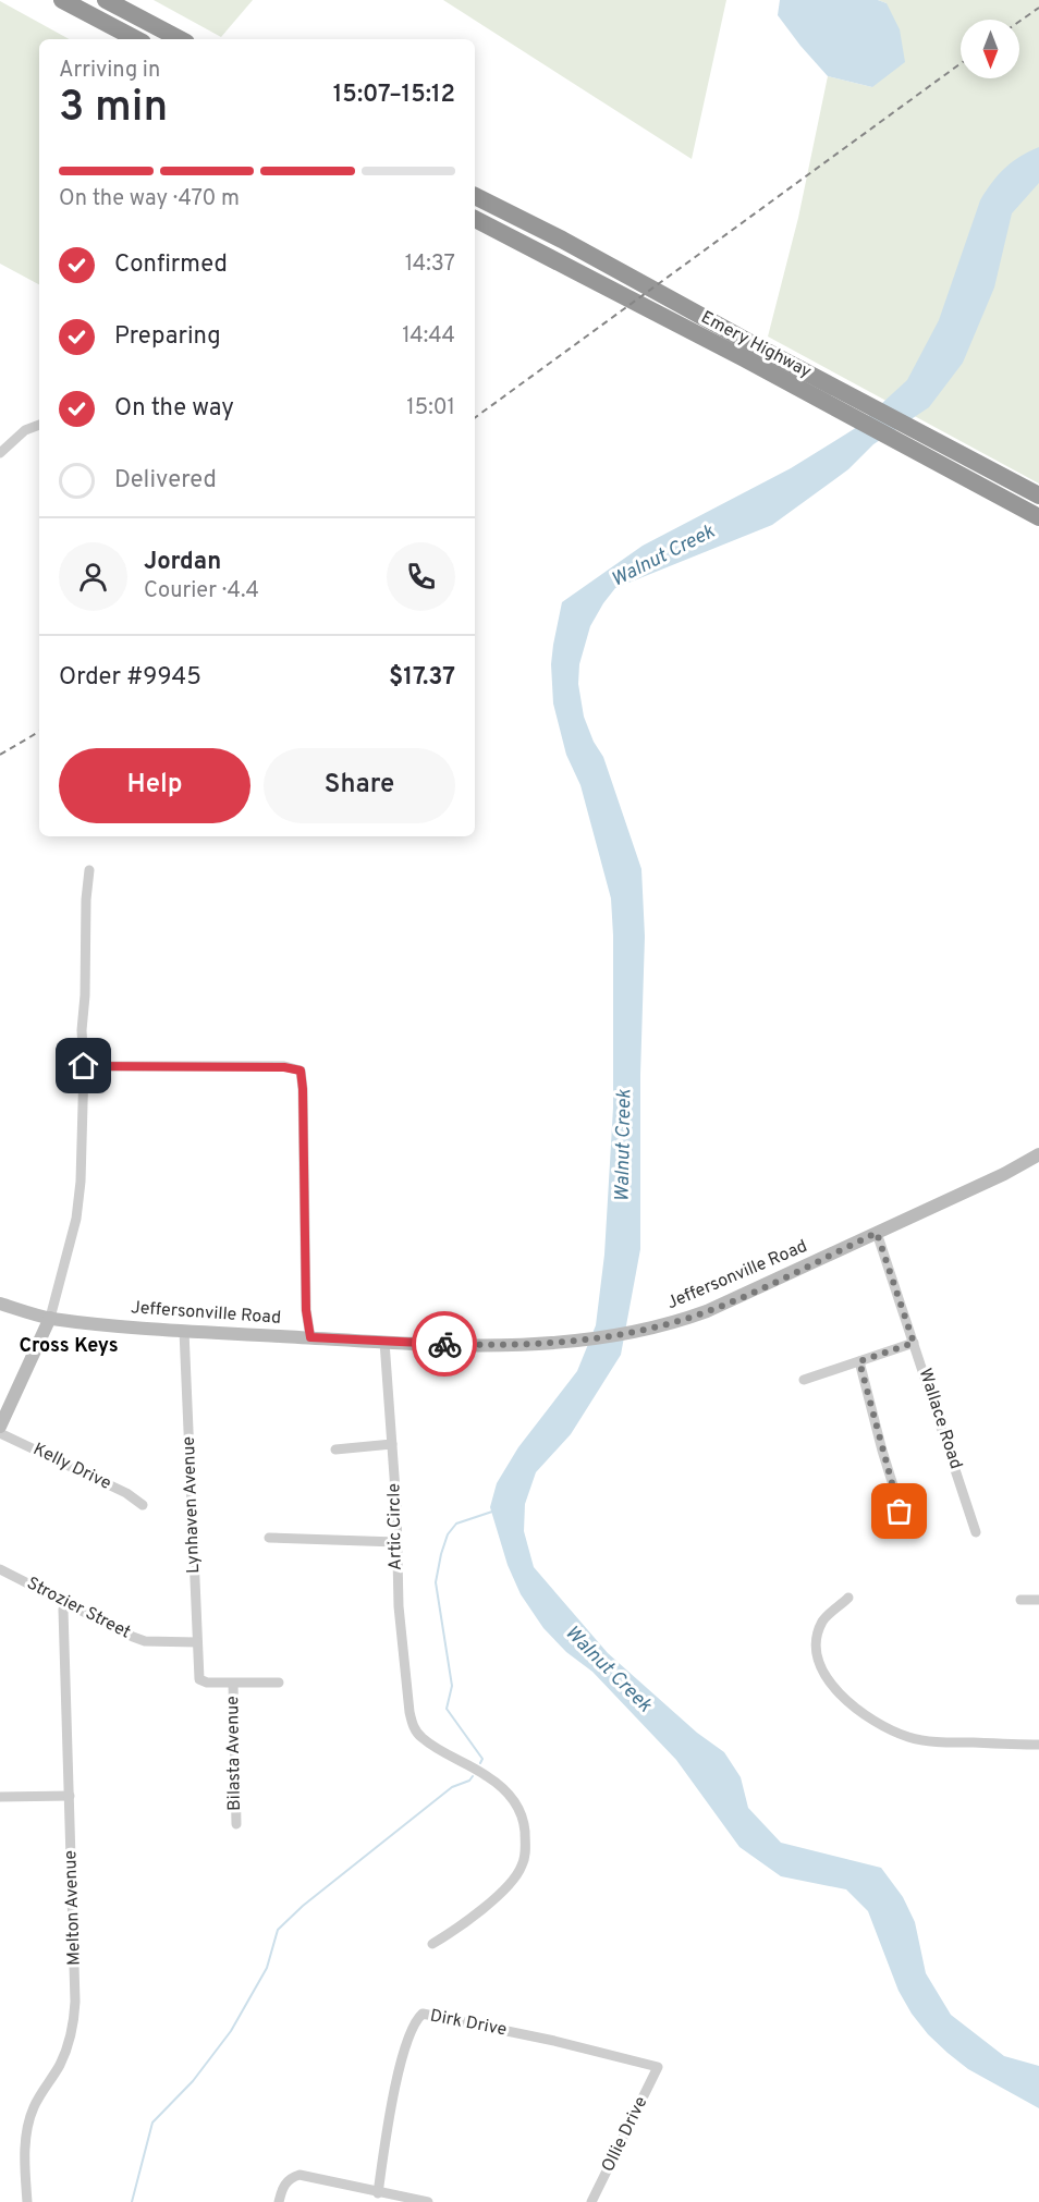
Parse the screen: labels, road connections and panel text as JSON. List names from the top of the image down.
{
  "streets": {
    "highway": ["Emery Highway"],
    "street": [
      "Jeffersonville Road",
      "Wallace Road",
      "Kelly Drive",
      "Lynhaven Avenue",
      "Artic Circle",
      "Strozier Street",
      "Bilasta Avenue",
      "Melton Avenue",
      "Dirk Drive",
      "Ollie Drive"
    ]
  },
  "crossings": [
    ["Jeffersonville Road", "Wallace Road"],
    ["Jeffersonville Road", "Lynhaven Avenue"],
    ["Jeffersonville Road", "Artic Circle"],
    ["Lynhaven Avenue", "Strozier Street"],
    ["Lynhaven Avenue", "Bilasta Avenue"],
    ["Strozier Street", "Melton Avenue"],
    ["Dirk Drive", "Ollie Drive"]
  ],
  "districts": ["Cross Keys"],
  "water": ["Walnut Creek"],
  "north": "bottom",
  "page": {
    "heading": ["3 min", "Arriving in", "15:07–15:12"],
    "panel": [
      "Jordan",
      "Courier · 4.4",
      "Order #9945",
      "$17.37"
    ],
    "bar": "On the way · 470 m",
    "list": [
      ["Confirmed", "14:37"],
      ["Preparing", "14:44"],
      ["On the way", "15:01"],
      "Delivered"
    ],
    "buttons": ["Help", "Share"]
  }
}
